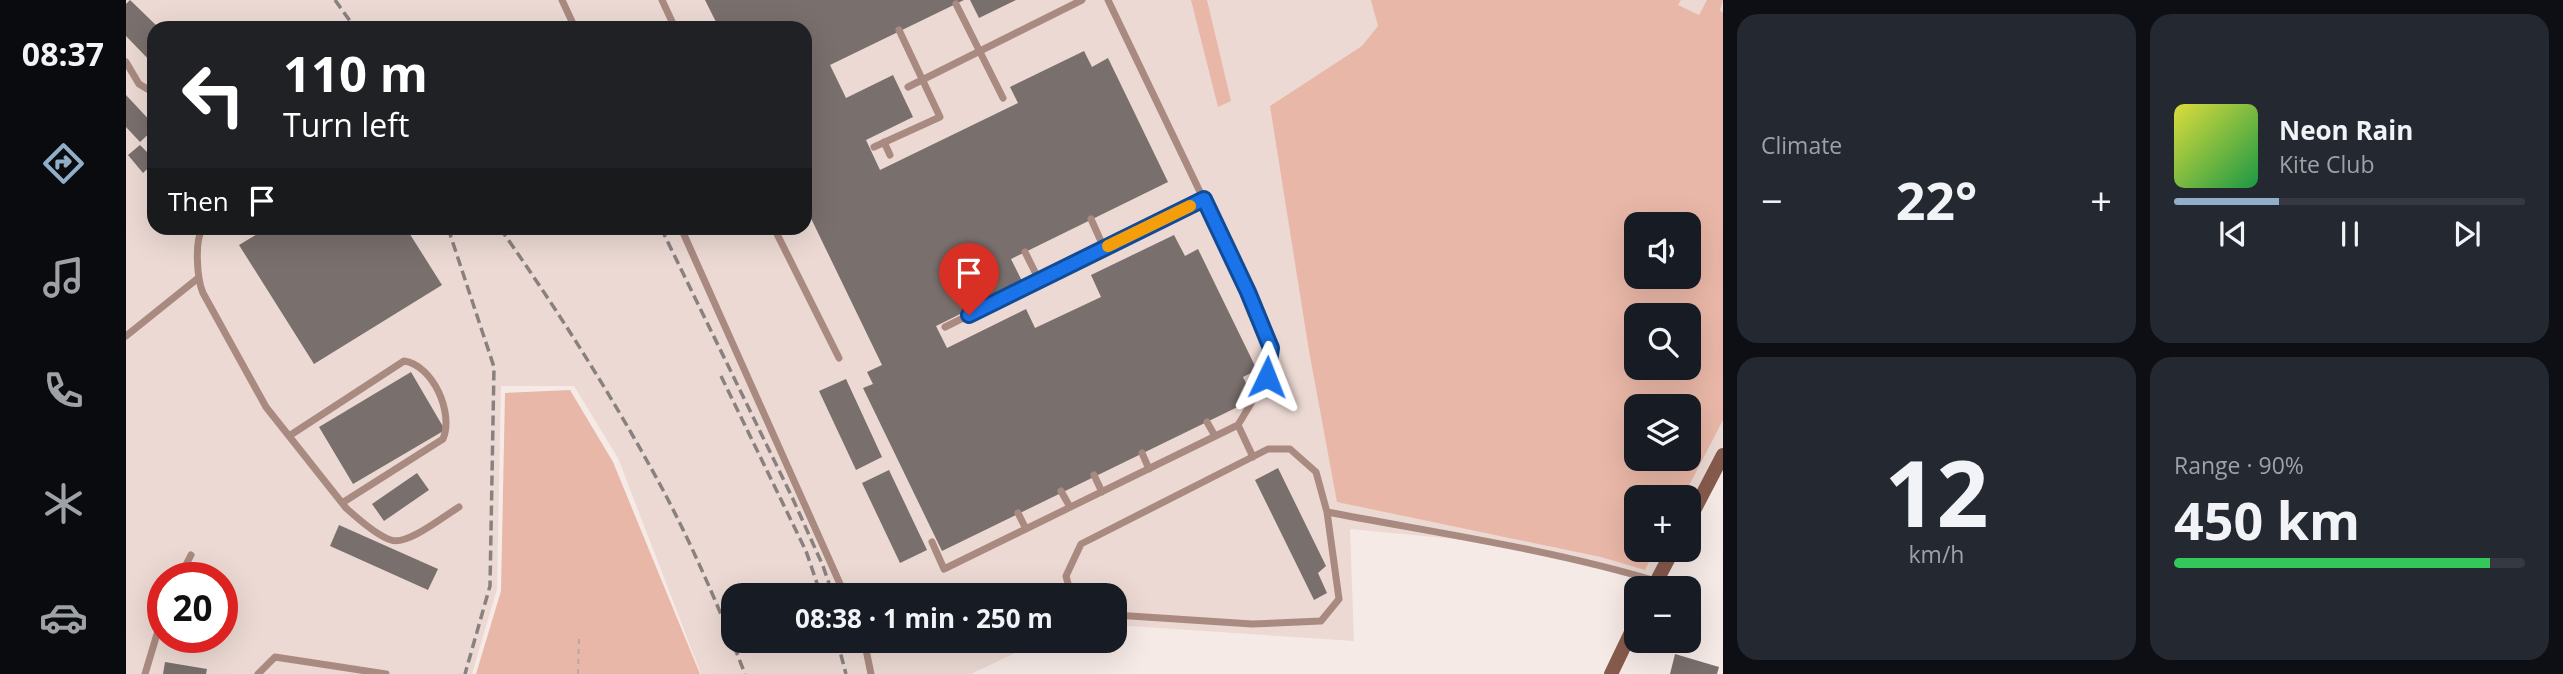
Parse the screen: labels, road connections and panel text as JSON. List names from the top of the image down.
{
  "page": {
    "tabs": "08:37",
    "tile": [
      "Climate",
      ["12", "km/h"],
      ["Range · 90%", "450 km"]
    ],
    "turn": ["110 m", "Turn left"],
    "song": ["Neon Rain", "Kite Club"],
    "then": "Then",
    "heat": ["−", "22°", "+"],
    "map_buttons": ["+", "−"],
    "limit": "20",
    "trip": "08:38 · 1 min · 250 m"
  }
}
